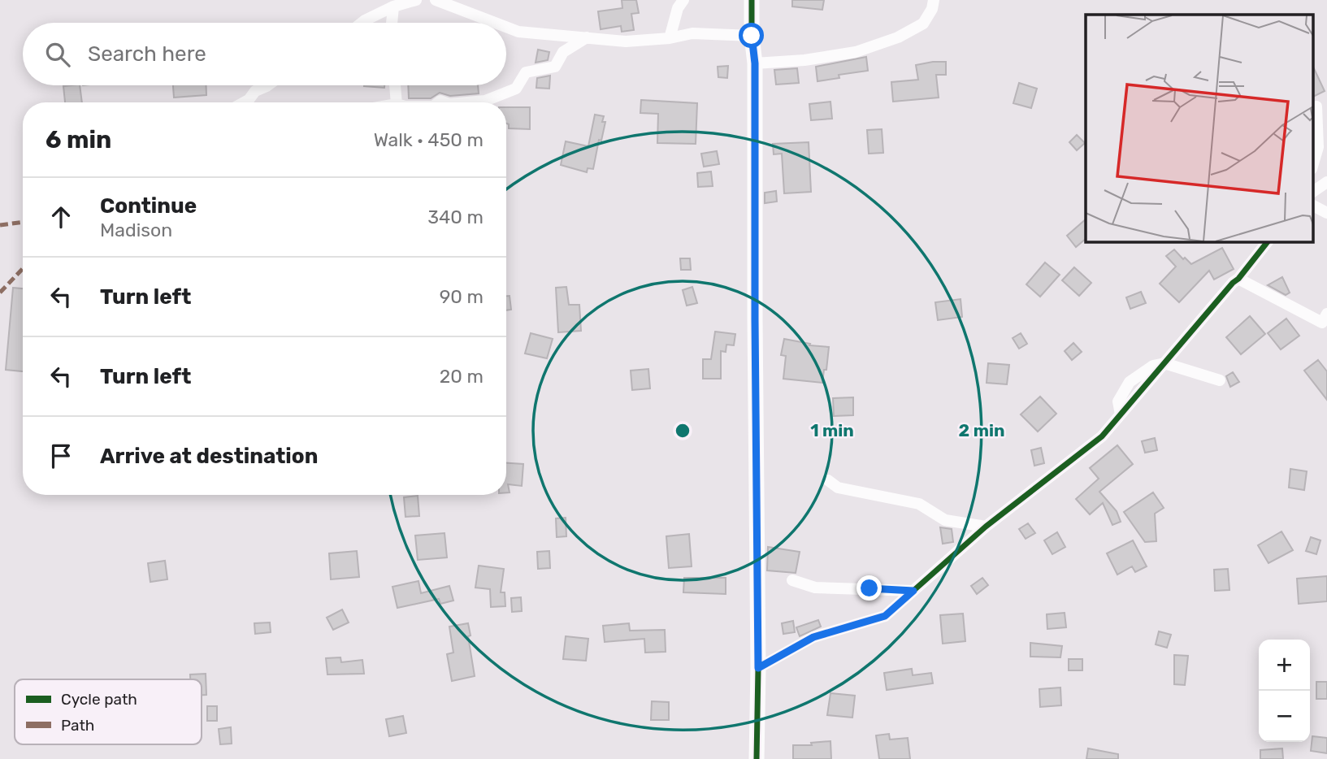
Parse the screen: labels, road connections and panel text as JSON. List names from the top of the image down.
{
  "legend": ["Cycle path", "Path"],
  "page": {
    "search": "Search here",
    "heading": ["6 min", "Walk · 450 m"],
    "list": [
      ["Continue", "Madison", "340 m"],
      ["Turn left", "90 m"],
      ["Turn left", "20 m"],
      "Arrive at destination"
    ],
    "map_buttons": ["+", "−"]
  },
  "rings": ["1 min", "2 min"]
}
